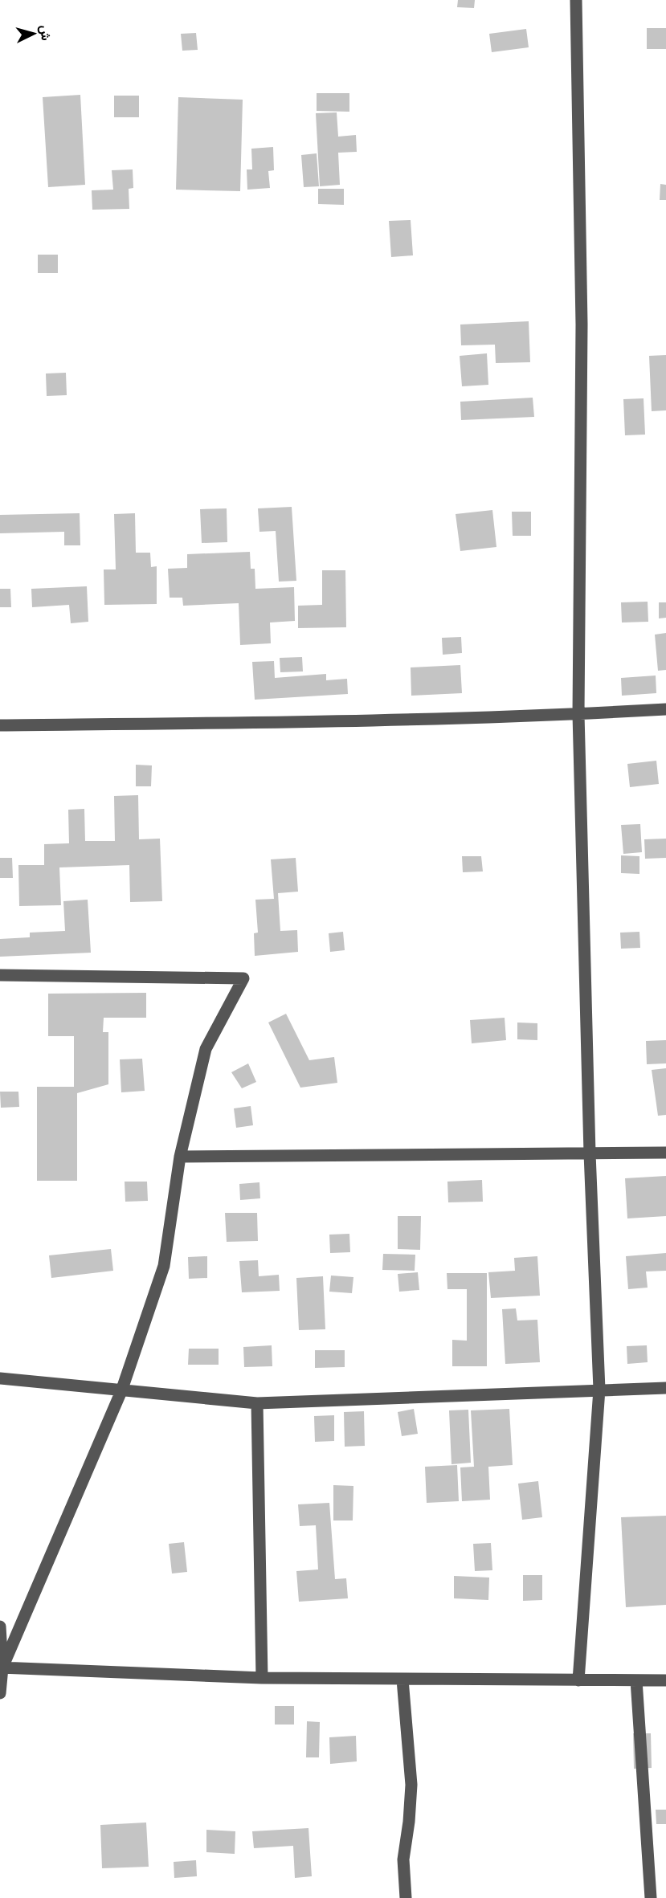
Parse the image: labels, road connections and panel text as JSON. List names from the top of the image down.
{
  "north": "right"
}
